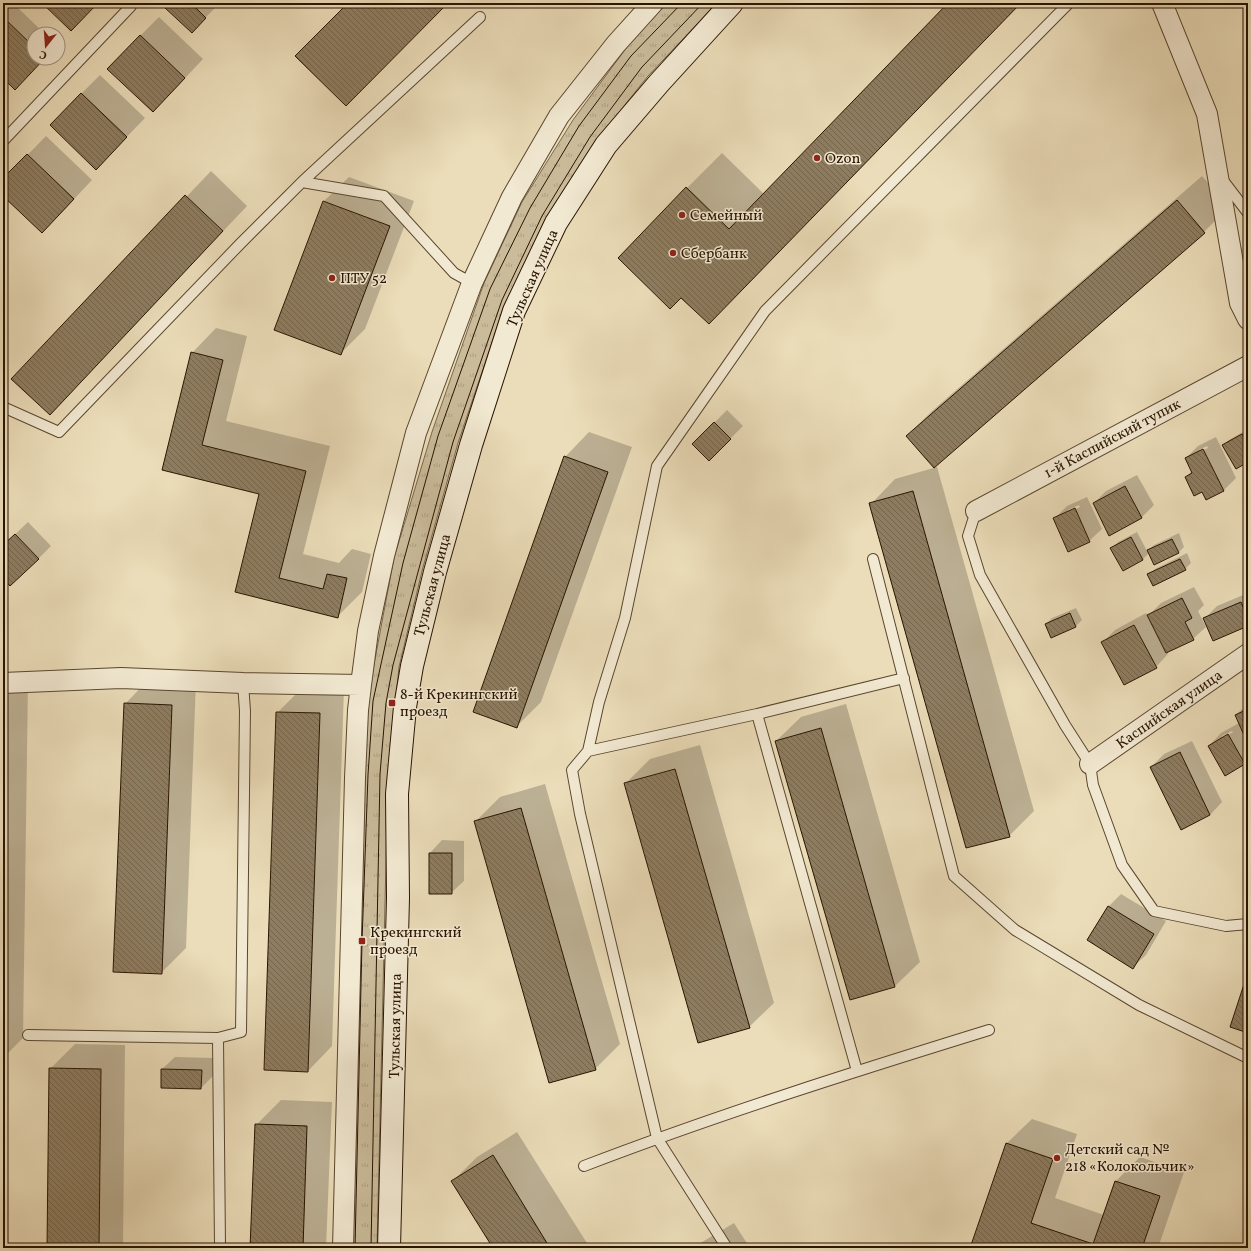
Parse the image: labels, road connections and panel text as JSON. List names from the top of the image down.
{
  "streets": {
    "street": ["Тульская улица", "1-й Каспийский тупик", "Каспийская улица"]
  },
  "places": {
    "other": [
      "Ozon",
      "Семейный",
      "Сбербанк",
      "ПТУ 52",
      "Детский сад № 218 «Колокольчик»"
    ],
    "transit": ["8-й Крекингский проезд", "Крекингский проезд"]
  },
  "north": "bottom"
}
